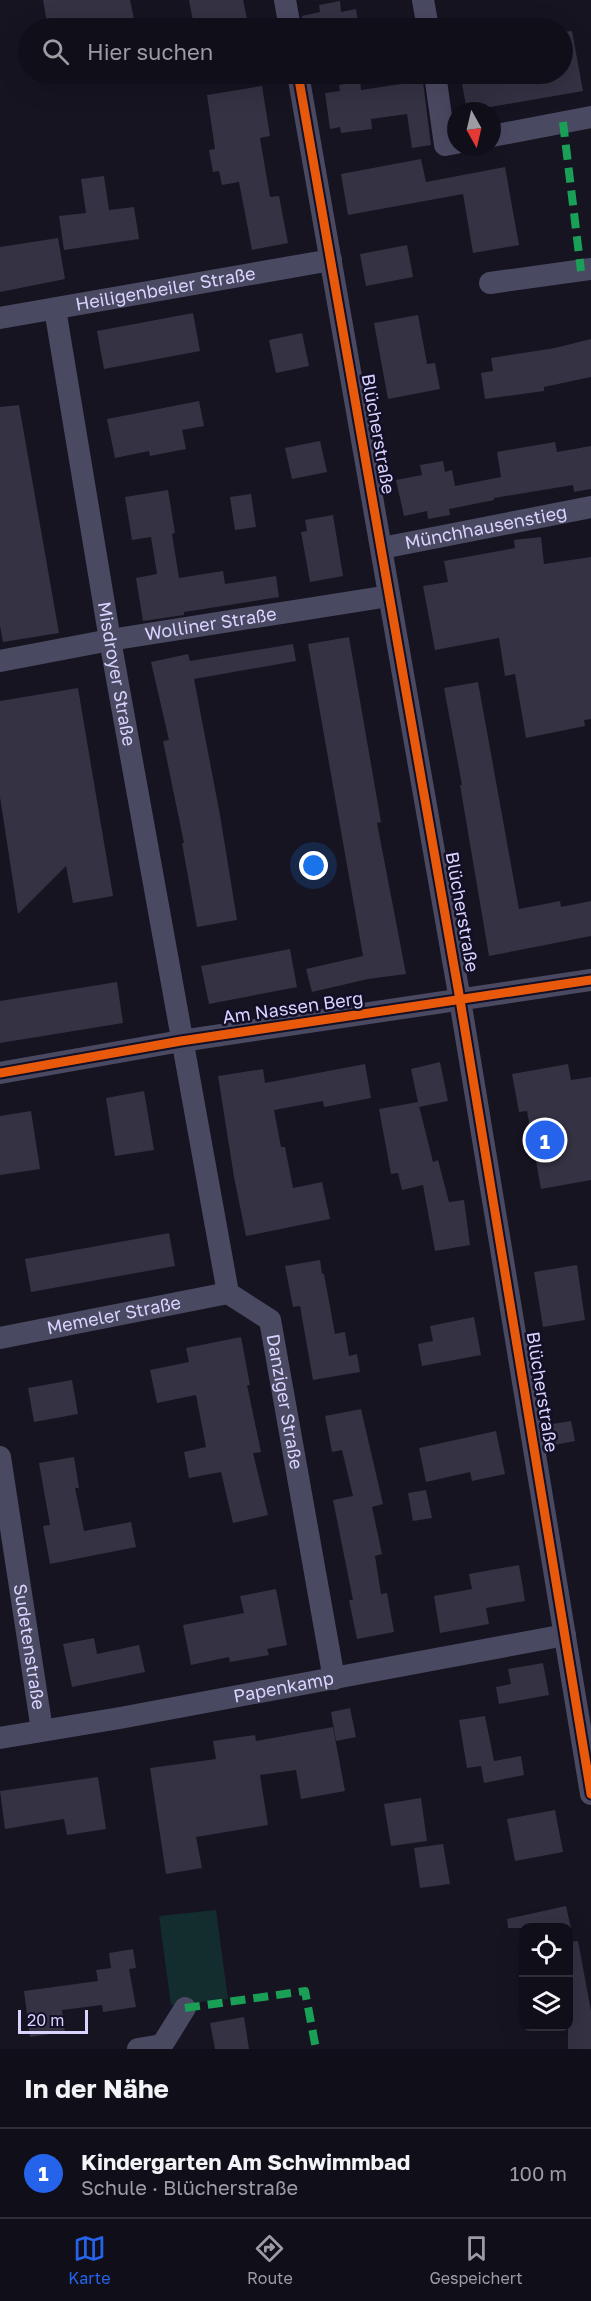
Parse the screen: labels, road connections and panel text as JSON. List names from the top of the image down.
{
  "streets": {
    "street": [
      "Heiligenbeiler Straße",
      "Blücherstraße",
      "Münchhausenstieg",
      "Wolliner Straße",
      "Misdroyer Straße",
      "Am Nassen Berg",
      "Memeler Straße",
      "Danziger Straße",
      "Sudetenstraße",
      "Papenkamp"
    ]
  },
  "crossings": [
    ["Heiligenbeiler Straße", "Blücherstraße"],
    ["Heiligenbeiler Straße", "Misdroyer Straße"],
    ["Blücherstraße", "Münchhausenstieg"],
    ["Blücherstraße", "Wolliner Straße"],
    ["Blücherstraße", "Am Nassen Berg"],
    ["Blücherstraße", "Papenkamp"],
    ["Wolliner Straße", "Misdroyer Straße"],
    ["Misdroyer Straße", "Am Nassen Berg"],
    ["Memeler Straße", "Danziger Straße"],
    ["Danziger Straße", "Papenkamp"],
    ["Sudetenstraße", "Papenkamp"]
  ],
  "scale_bar": "20 m",
  "north": "bottom",
  "page": {
    "search": "Hier suchen",
    "pins": "1",
    "scale": "20 m",
    "heading": "In der Nähe",
    "list": [
      {
        "mark": "1",
        "name": "Kindergarten Am Schwimmbad",
        "note": "Schule · Blücherstraße",
        "value": "100 m"
      }
    ],
    "nav": ["Karte", "Route", "Gespeichert"]
  }
}
